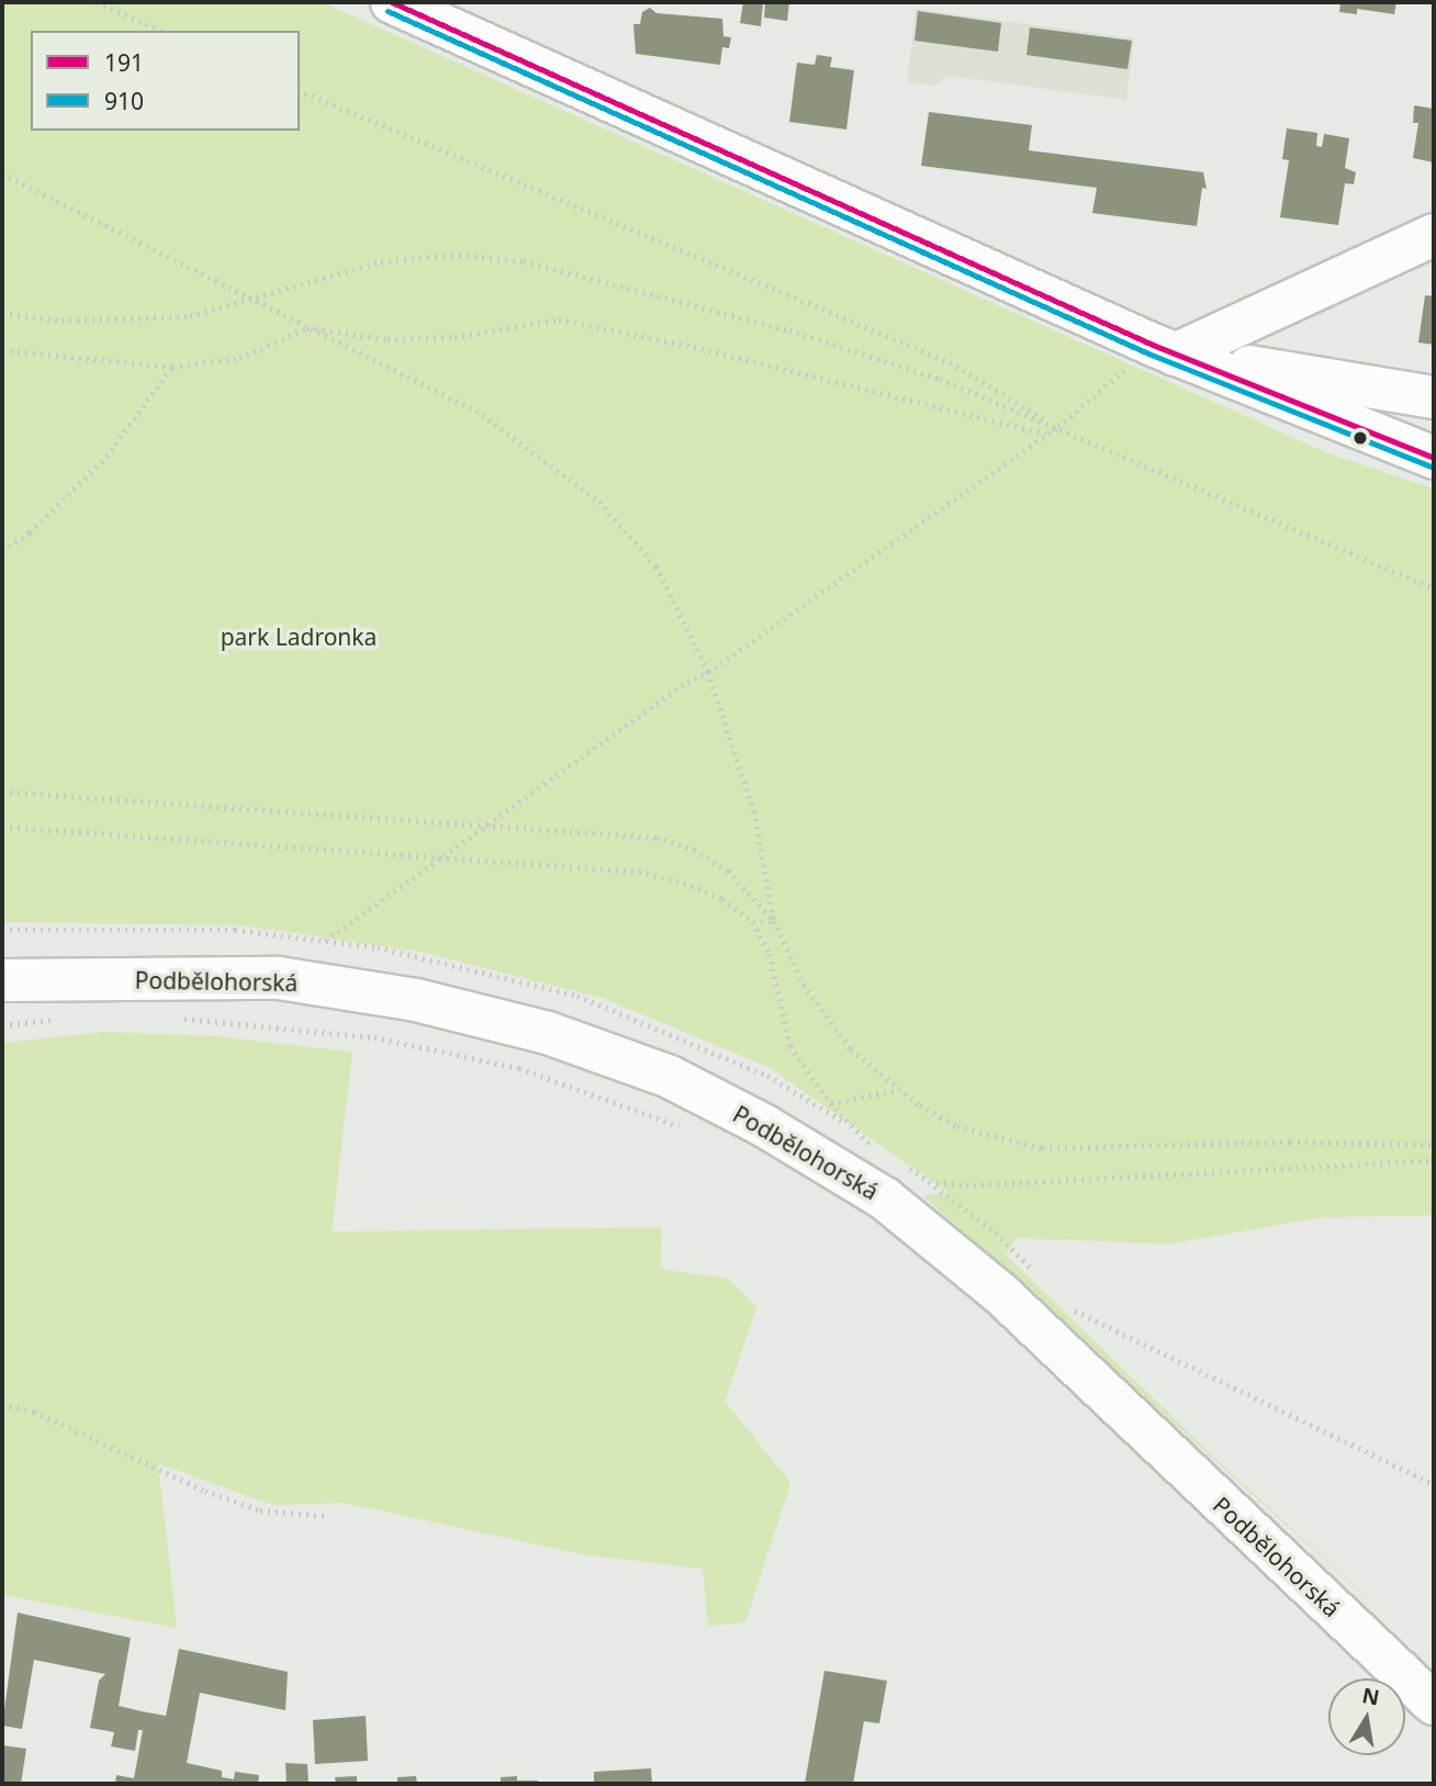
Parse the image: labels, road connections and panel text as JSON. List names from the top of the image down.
{
  "streets": {
    "street": ["Podbělohorská"]
  },
  "parks": ["park Ladronka"],
  "lines": ["transit line 191", "transit line 910"],
  "legend": ["191", "910"],
  "north": "top"
}
